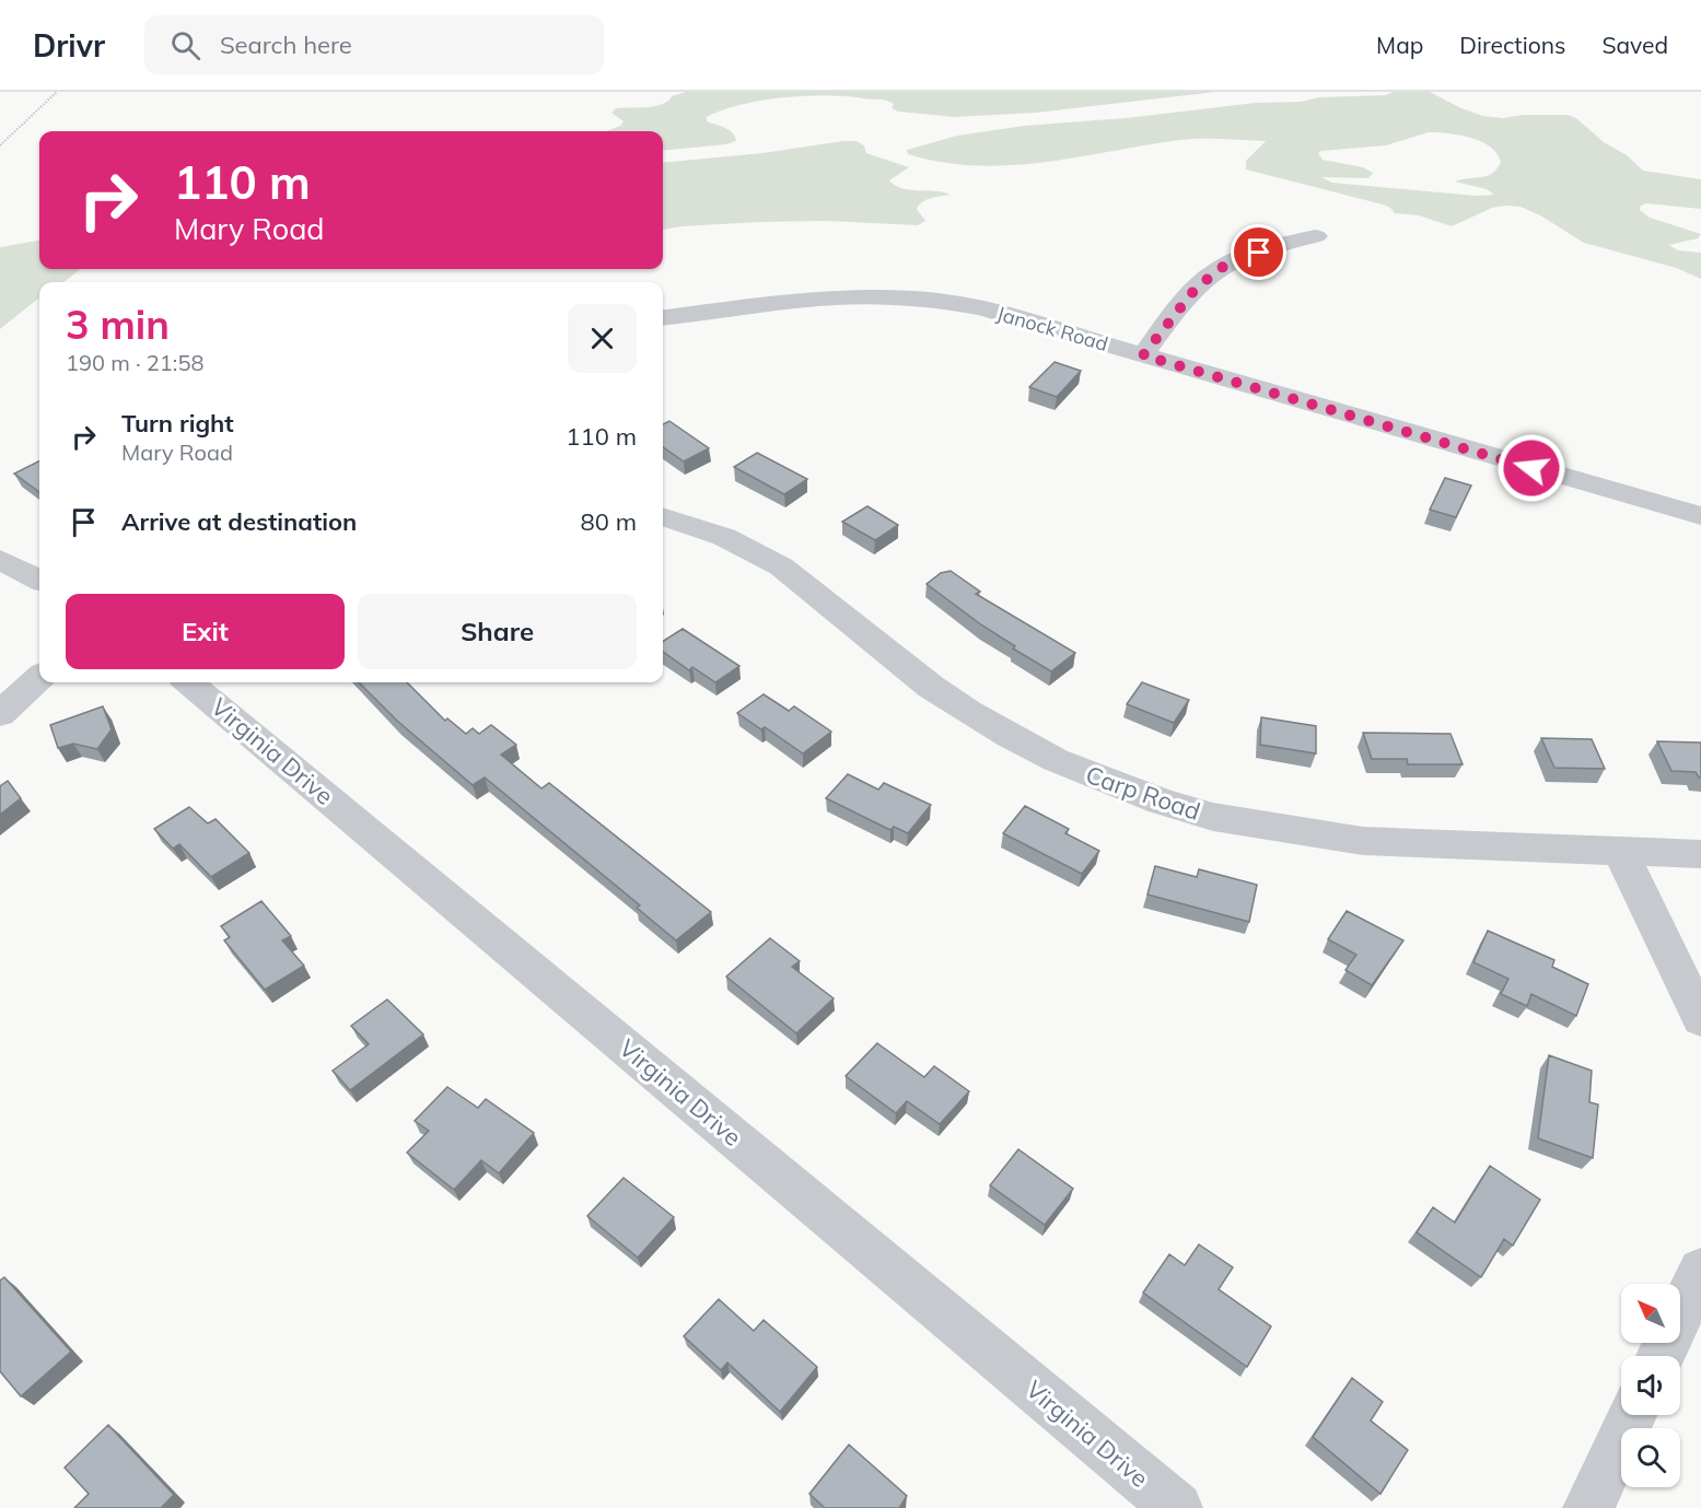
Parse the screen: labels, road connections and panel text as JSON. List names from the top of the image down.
{
  "streets": {
    "street": ["Janock Road", "Virginia Drive", "Carp Road"]
  },
  "north": "top left",
  "page": {
    "header": "Drivr",
    "search": "Search here",
    "nav": ["Map", "Directions", "Saved"],
    "turn": ["110 m", "Mary Road"],
    "heading": ["3 min", "190 m · 21:58"],
    "list": [
      {
        "name": "Turn right",
        "note": "Mary Road",
        "value": "110 m"
      },
      {
        "name": "Arrive at destination",
        "value": "80 m"
      }
    ],
    "buttons": ["Exit", "Share"]
  }
}
